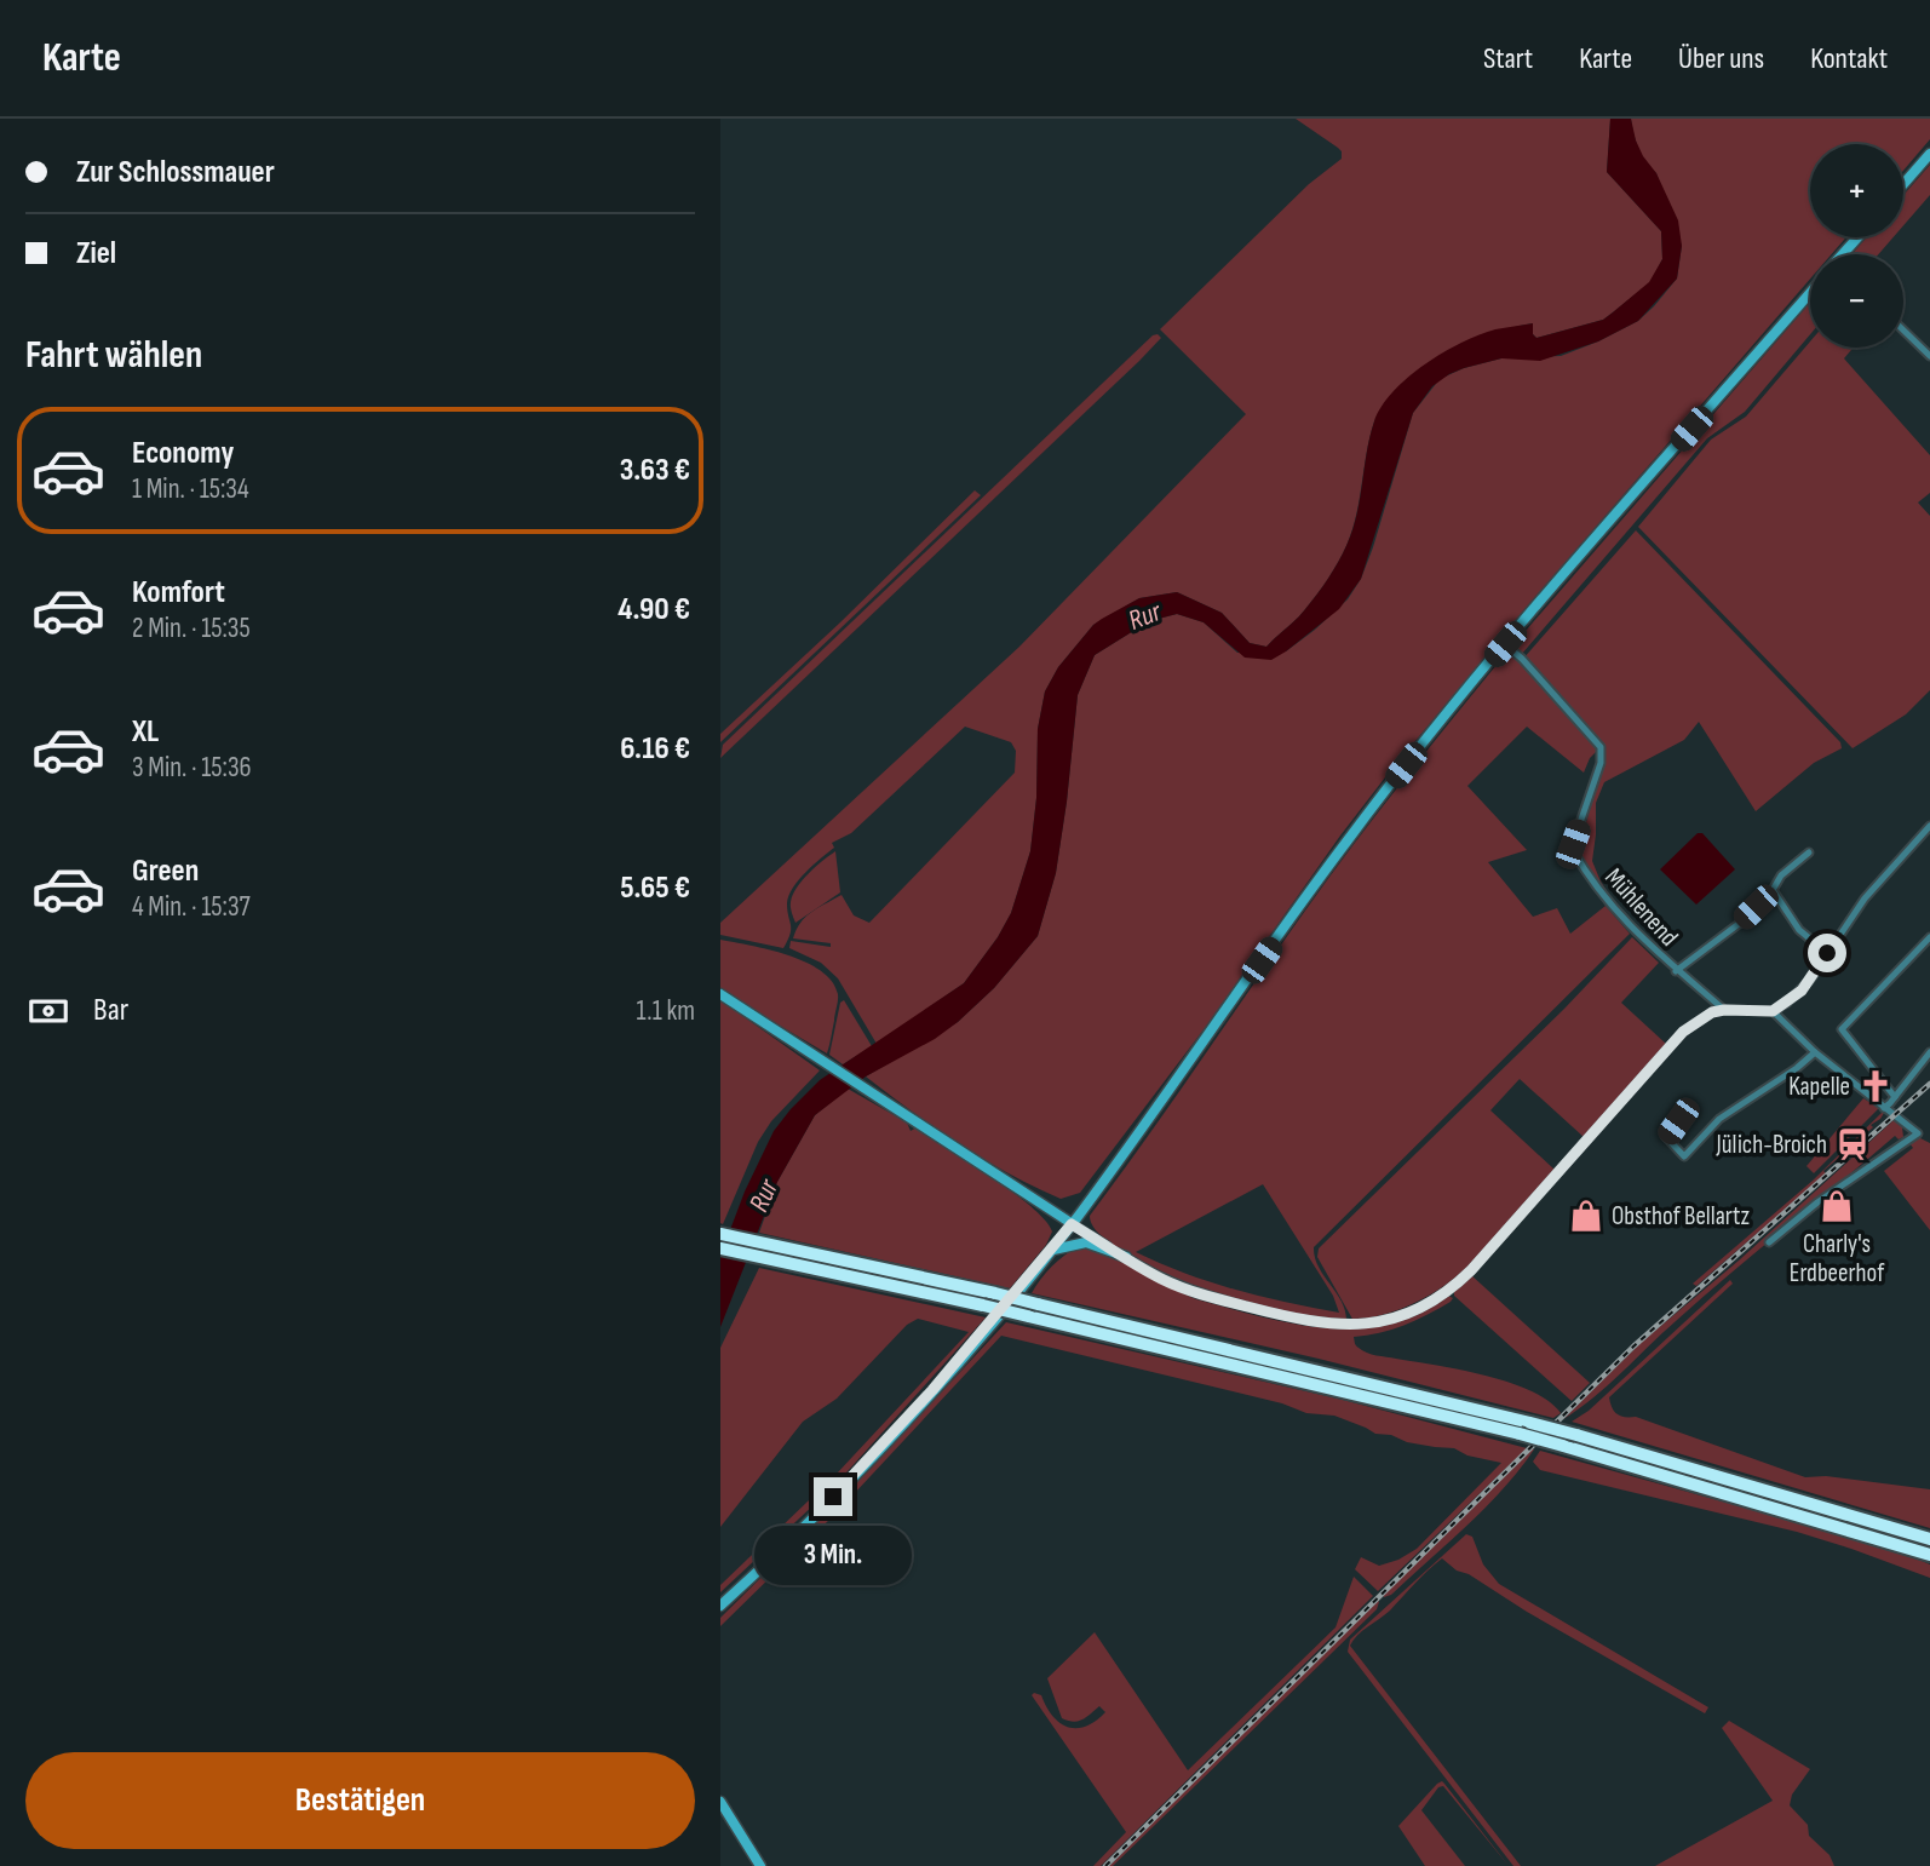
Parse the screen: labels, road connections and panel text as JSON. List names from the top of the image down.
{
  "streets": {
    "street": ["Mühlenend"]
  },
  "water": ["Rur"],
  "places": {
    "church": ["Kapelle"],
    "station": ["Jülich-Broich"],
    "shop": ["Charly's Erdbeerhof", "Obsthof Bellartz"]
  },
  "page": {
    "header": "Karte",
    "nav": [
      "Start",
      "Karte",
      "Über uns",
      "Kontakt"
    ],
    "banner": ["Zur Schlossmauer", "Ziel"],
    "map_buttons": ["+", "−"],
    "heading": "Fahrt wählen",
    "list": [
      {
        "name": "Economy",
        "note": "1 Min. · 15:34",
        "value": "3.63 €"
      },
      {
        "name": "Komfort",
        "note": "2 Min. · 15:35",
        "value": "4.90 €"
      },
      {
        "name": "XL",
        "note": "3 Min. · 15:36",
        "value": "6.16 €"
      },
      {
        "name": "Green",
        "note": "4 Min. · 15:37",
        "value": "5.65 €"
      }
    ],
    "pay": ["Bar", "1.1 km"],
    "bubble": "3 Min.",
    "buttons": "Bestätigen"
  }
}
